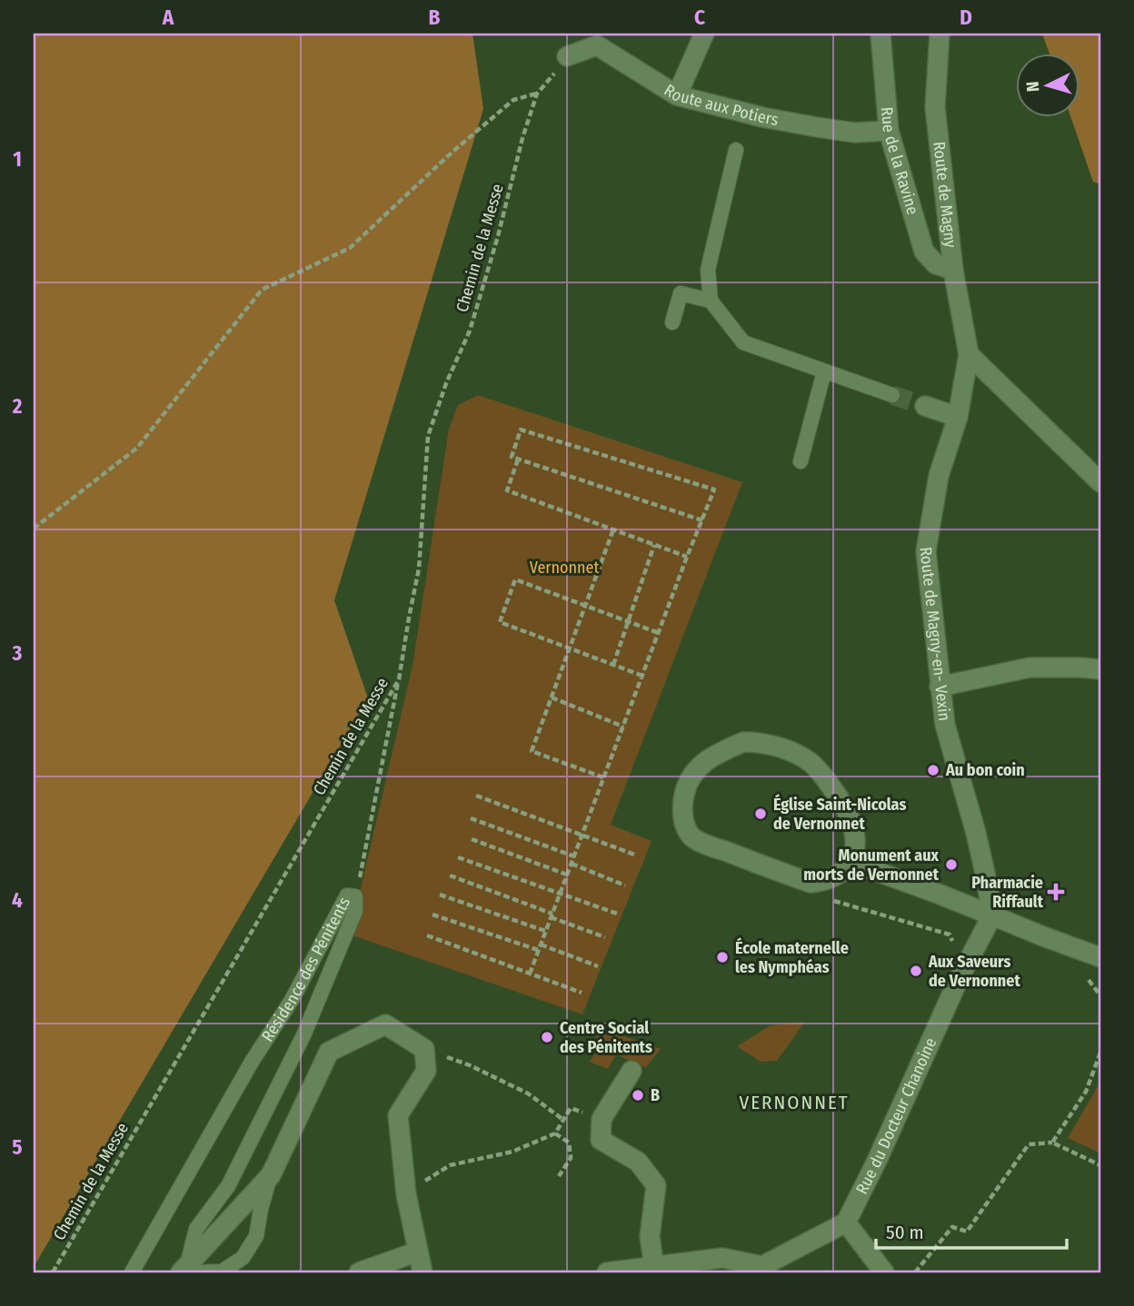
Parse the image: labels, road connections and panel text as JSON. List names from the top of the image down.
{
  "streets": {
    "street": [
      "Route aux Potiers",
      "Rue de la Ravine",
      "Route de Magny",
      "Route de Magny-en- Vexin",
      "Rue du Docteur Chanoine"
    ],
    "lane": ["Résidence des Pénitents"],
    "path": ["Chemin de la Messe"]
  },
  "crossings": [
    ["Route aux Potiers", "Rue de la Ravine"],
    ["Route aux Potiers", "Chemin de la Messe"],
    ["Rue de la Ravine", "Route de Magny"],
    ["Route de Magny", "Route de Magny-en- Vexin"],
    ["Route de Magny-en- Vexin", "Rue du Docteur Chanoine"]
  ],
  "districts": ["VERNONNET"],
  "parks": ["Vernonnet"],
  "places": {
    "other": [
      "Au bon coin",
      "Église Saint-Nicolas de Vernonnet",
      "Monument aux morts de Vernonnet",
      "École maternelle les Nymphéas",
      "Aux Saveurs de Vernonnet",
      "Centre Social des Pénitents",
      "B"
    ],
    "health": ["Pharmacie Riffault"]
  },
  "scale_bar": "50 m",
  "north": "left",
  "grid": {
    "columns": [
      "A",
      "B",
      "C",
      "D"
    ],
    "rows": [
      "1",
      "2",
      "3",
      "4",
      "5"
    ]
  }
}
